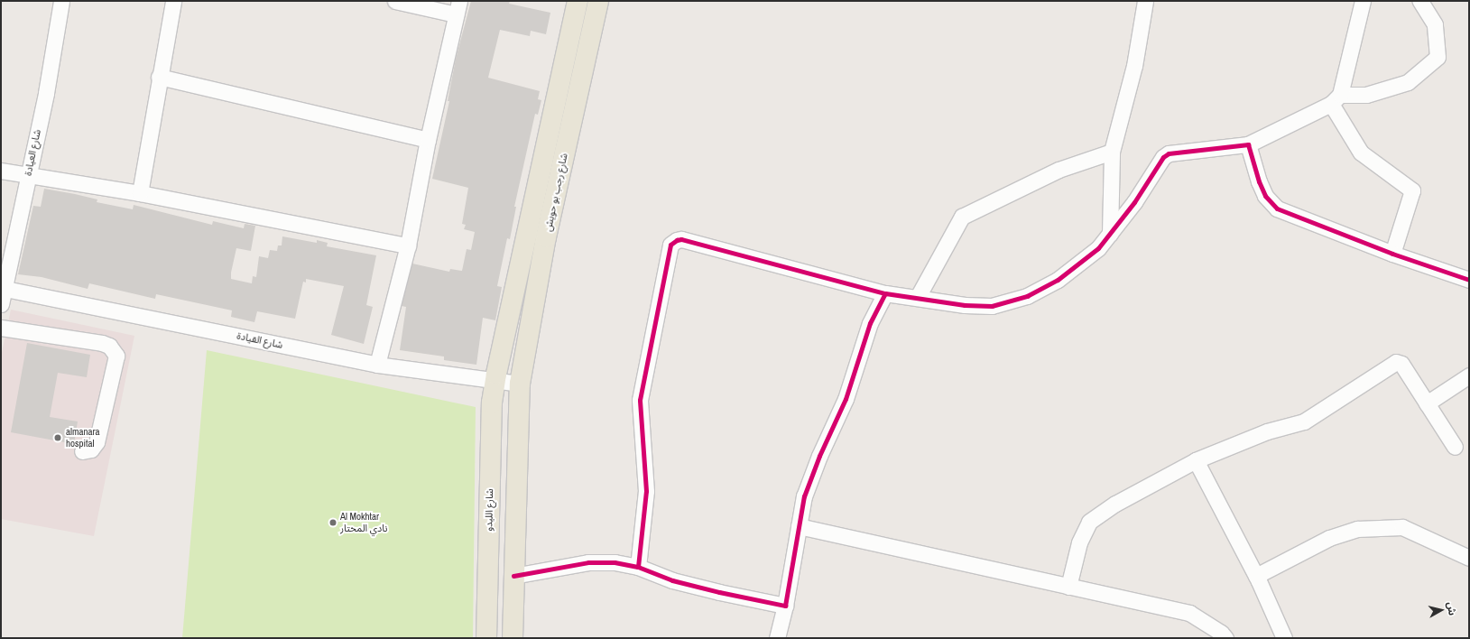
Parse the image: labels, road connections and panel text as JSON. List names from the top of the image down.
{
  "streets": {
    "main road": ["شارع رجب بو حويش", "شارع الليدو"],
    "street": ["شارع العيادة", "شارع القيادة"]
  },
  "crossings": [
    ["شارع العيادة", "شارع القيادة"],
    ["شارع رجب بو حويش", "شارع القيادة"],
    ["شارع رجب بو حويش", "شارع الليدو"],
    ["شارع القيادة", "شارع الليدو"]
  ],
  "places": ["almanara hospital", "Al Mokhtar نادي المختار"],
  "north": "right"
}
